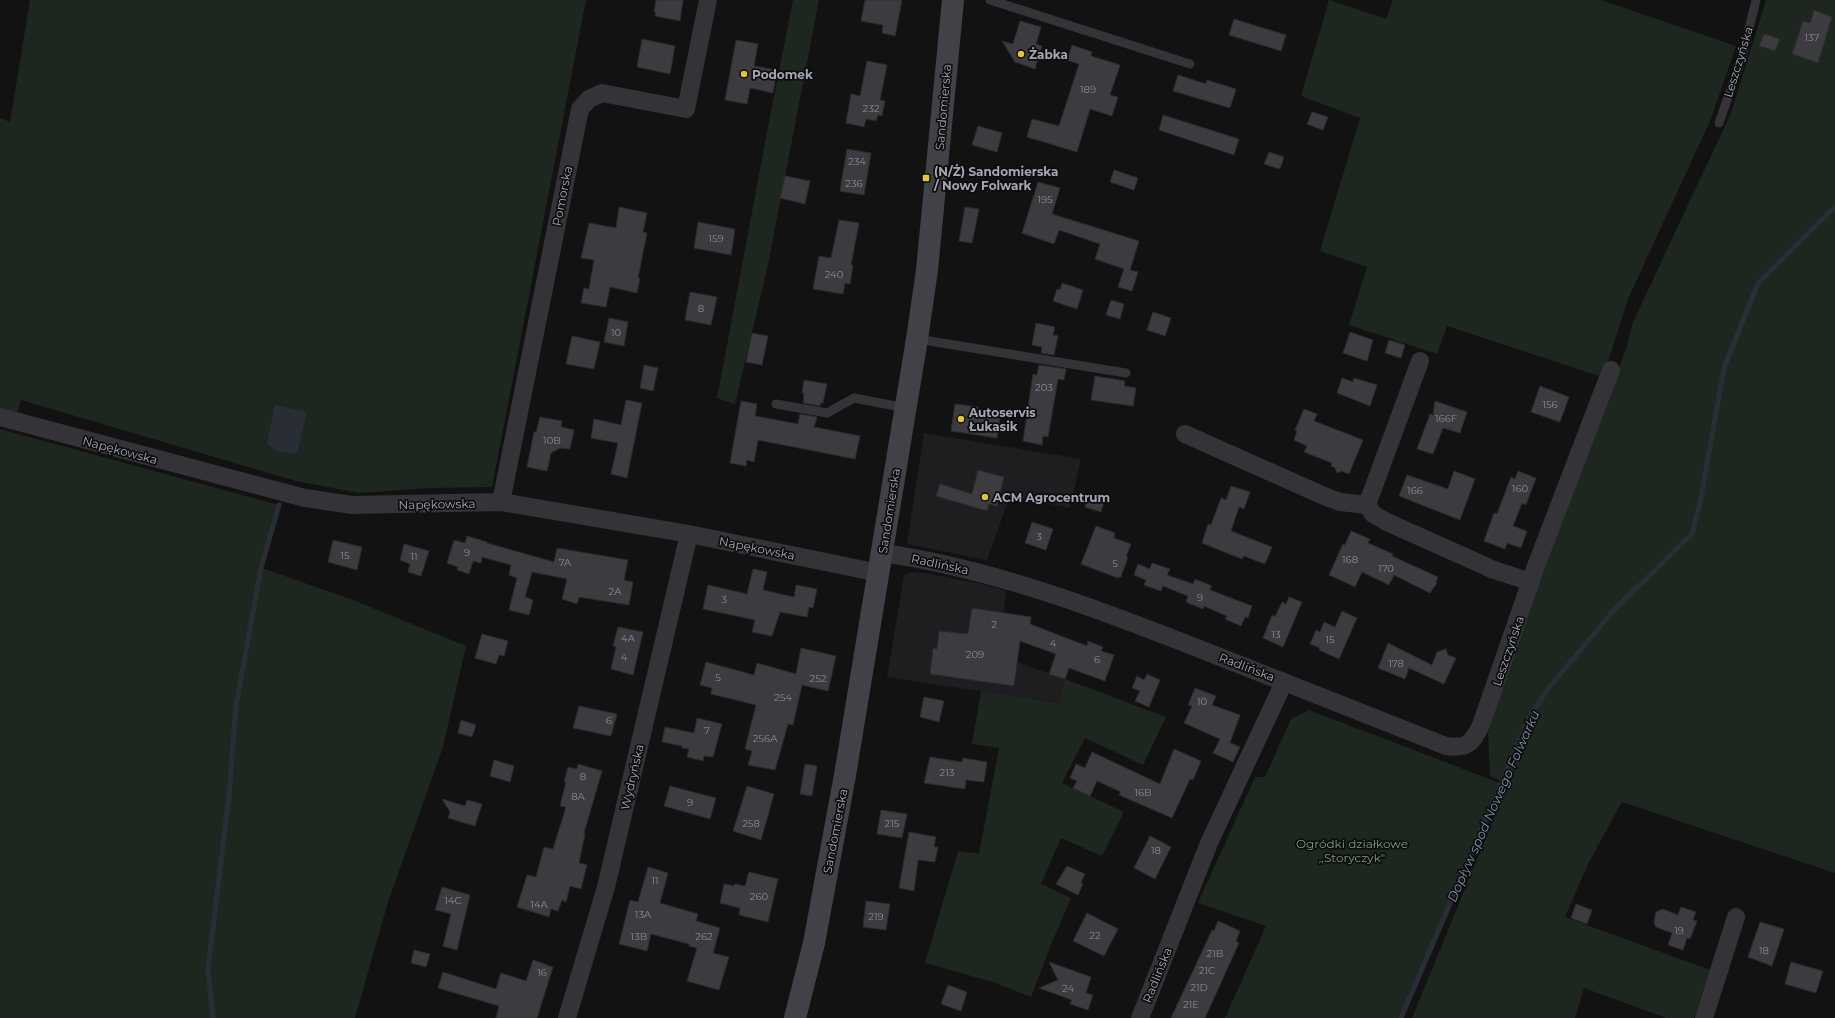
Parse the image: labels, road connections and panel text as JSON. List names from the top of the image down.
{
  "streets": {
    "street": [
      "Leszczyńska",
      "Sandomierska",
      "Pomorska",
      "Napękowska",
      "Radlińska",
      "Wydryńska"
    ]
  },
  "crossings": [
    ["Leszczyńska", "Radlińska"],
    ["Sandomierska", "Napękowska"],
    ["Sandomierska", "Radlińska"],
    ["Pomorska", "Napękowska"],
    ["Napękowska", "Radlińska"],
    ["Napękowska", "Wydryńska"]
  ],
  "water": ["Dopływ spod Nowego Folwarku"],
  "parks": ["Ogródki działkowe ,,Storyczyk\""],
  "places": {
    "other": [
      "Żabka",
      "Podomek",
      "Autoservis Łukasik",
      "ACM Agrocentrum"
    ],
    "transit": ["(N/Ż) Sandomierska / Nowy Folwark"]
  },
  "house_numbers": [
    "137",
    "189",
    "232",
    "234",
    "236",
    "195",
    "159",
    "240",
    "8",
    "10",
    "203",
    "156",
    "166F",
    "10B",
    "160",
    "166",
    "3",
    "9",
    "15",
    "11",
    "168",
    "7A",
    "5",
    "170",
    "2A",
    "9",
    "3",
    "2",
    "13",
    "4A",
    "15",
    "4",
    "209",
    "4",
    "6",
    "178",
    "5",
    "252",
    "254",
    "10",
    "6",
    "7",
    "256A",
    "213",
    "8",
    "16B",
    "8A",
    "9",
    "258",
    "215",
    "18",
    "11",
    "260",
    "14C",
    "14A",
    "13A",
    "219",
    "19",
    "22",
    "13B",
    "262",
    "18",
    "21B",
    "21C",
    "16",
    "21D",
    "24",
    "21E"
  ]
}
